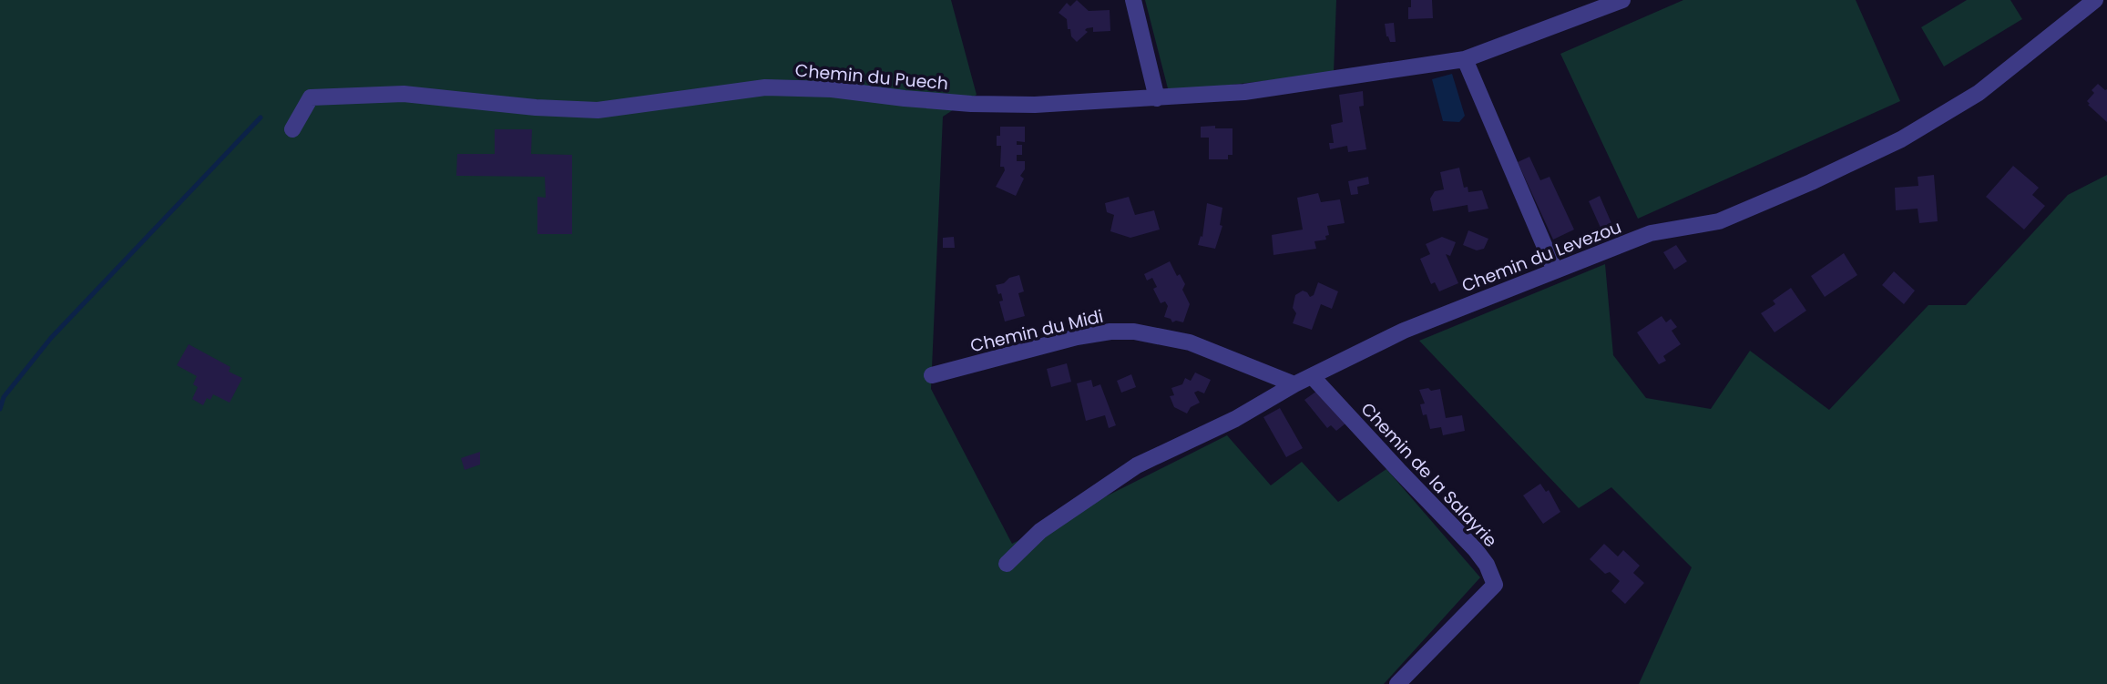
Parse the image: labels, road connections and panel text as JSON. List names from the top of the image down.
{
  "streets": {
    "street": [
      "Chemin du Puech",
      "Chemin du Levezou",
      "Chemin du Midi",
      "Chemin de la Salayrie"
    ]
  },
  "crossings": [
    ["Chemin du Levezou", "Chemin du Midi"],
    ["Chemin du Levezou", "Chemin de la Salayrie"]
  ]
}
